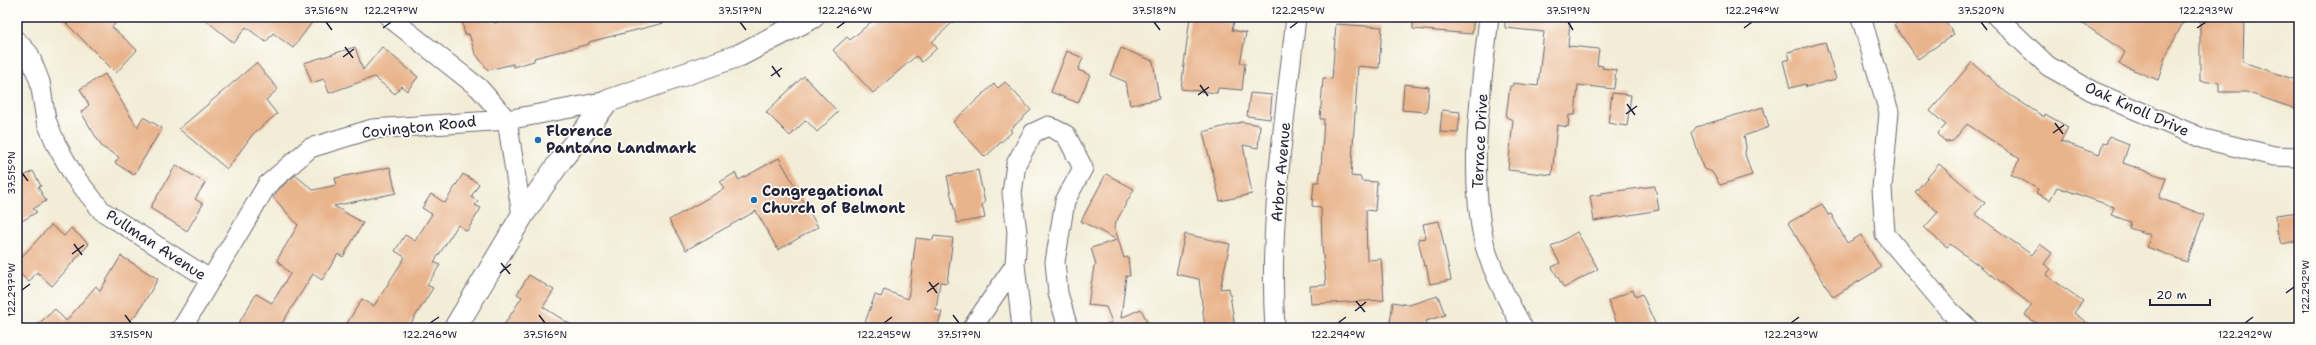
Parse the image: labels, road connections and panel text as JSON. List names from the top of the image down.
{
  "streets": {
    "street": [
      "Oak Knoll Drive",
      "Covington Road",
      "Terrace Drive",
      "Arbor Avenue",
      "Pullman Avenue"
    ]
  },
  "crossings": [
    ["Covington Road", "Pullman Avenue"]
  ],
  "places": ["Florence Pantano Landmark", "Congregational Church of Belmont"],
  "scale_bar": "20 m",
  "coordinates": [
    "37.516°N",
    "122.297°W",
    "37.517°N",
    "122.296°W",
    "37.518°N",
    "122.295°W",
    "37.519°N",
    "122.294°W",
    "37.520°N",
    "122.293°W",
    "37.515°N",
    "122.292°W"
  ]
}
